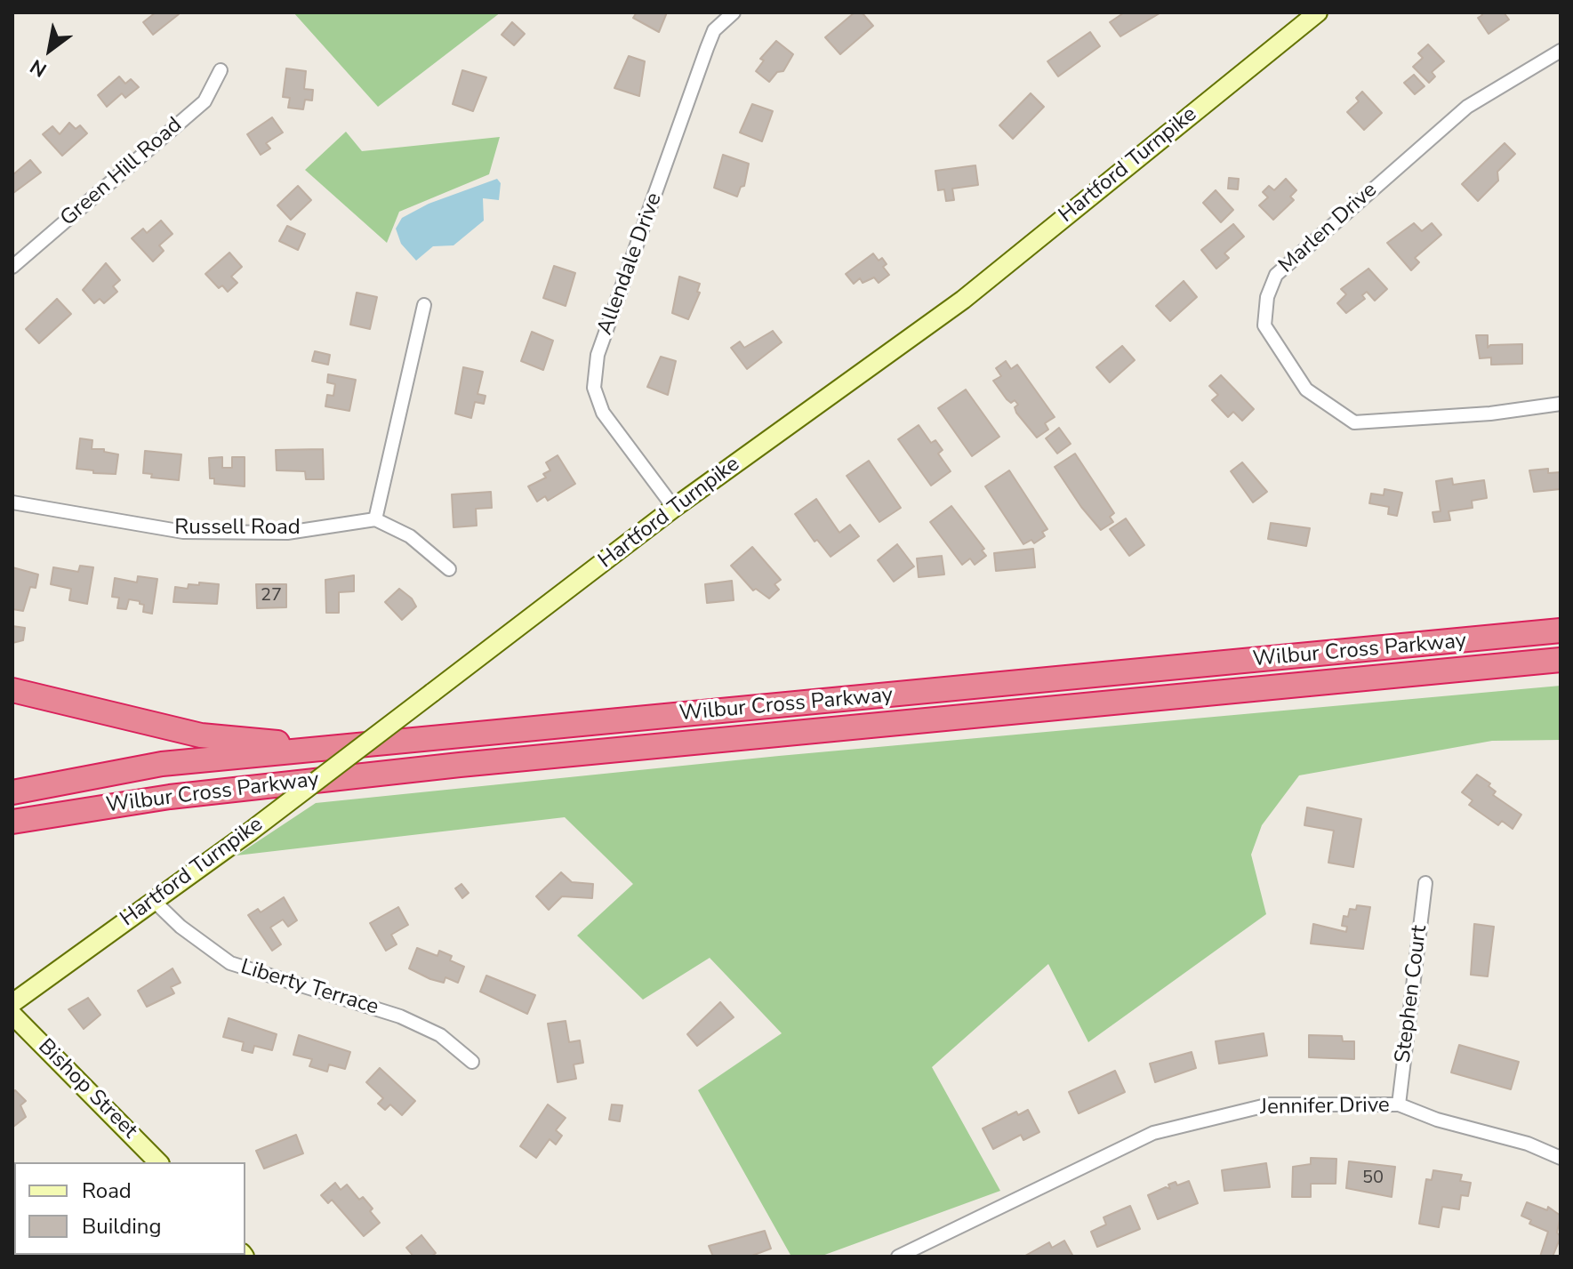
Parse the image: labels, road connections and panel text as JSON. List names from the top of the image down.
{
  "streets": {
    "highway": ["Wilbur Cross Parkway"],
    "main road": ["Hartford Turnpike", "Bishop Street"],
    "street": [
      "Green Hill Road",
      "Marlen Drive",
      "Allendale Drive",
      "Russell Road",
      "Liberty Terrace",
      "Stephen Court",
      "Jennifer Drive"
    ]
  },
  "crossings": [
    ["Hartford Turnpike", "Allendale Drive"],
    ["Hartford Turnpike", "Liberty Terrace"],
    ["Stephen Court", "Jennifer Drive"]
  ],
  "house_numbers": ["27", "50"],
  "legend": ["Road", "Building"],
  "north": "bottom left"
}
